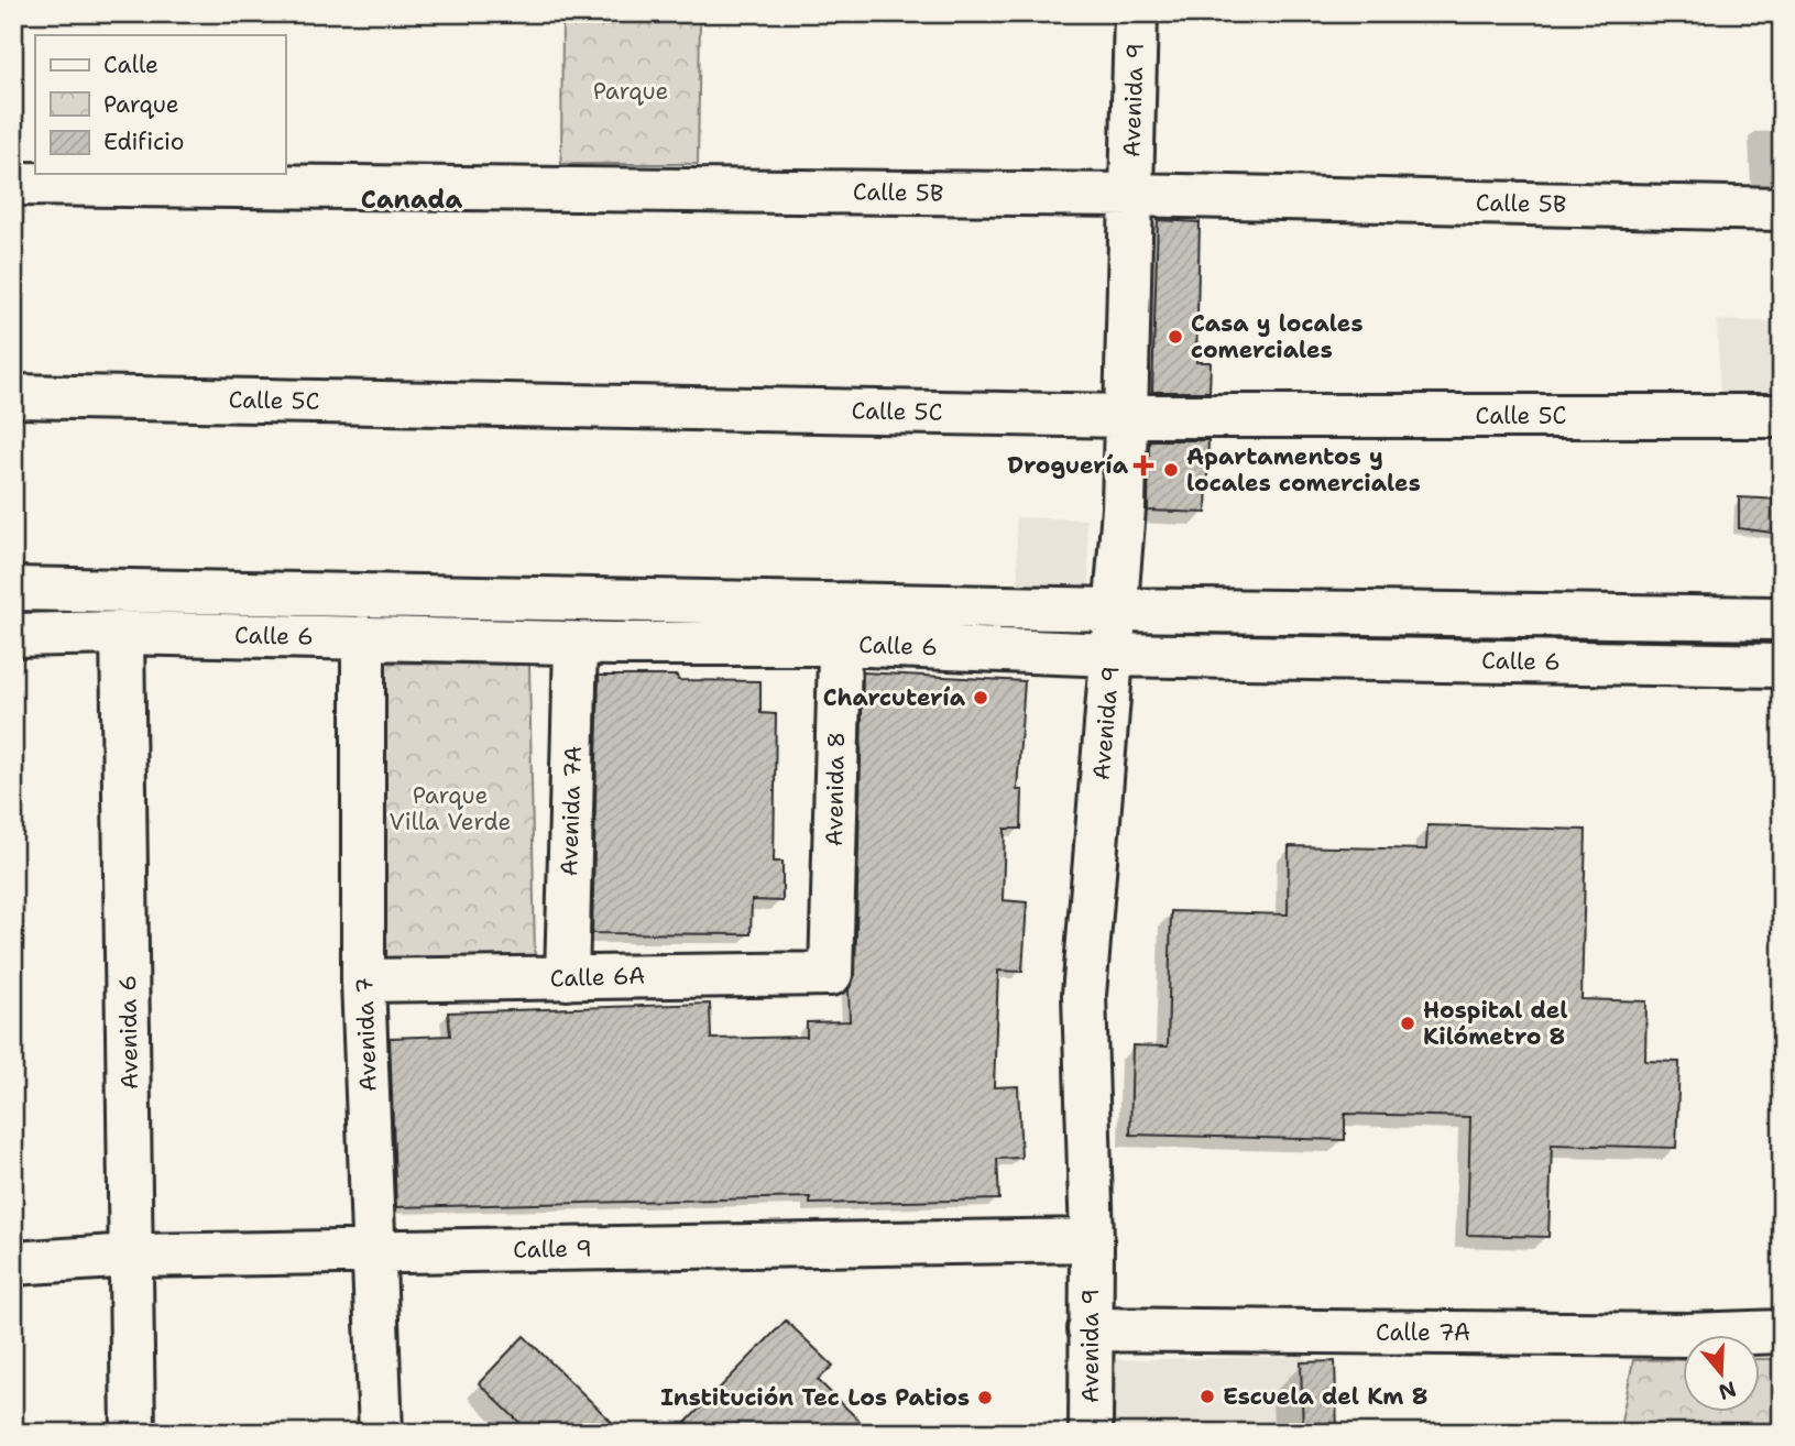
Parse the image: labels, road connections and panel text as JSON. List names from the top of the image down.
{
  "streets": {
    "street": [
      "Avenida 9",
      "Calle 5B",
      "Calle 5C",
      "Calle 6",
      "Avenida 8",
      "Avenida 7A",
      "Calle 6A",
      "Avenida 6",
      "Avenida 7",
      "Calle 9",
      "Calle 7A"
    ]
  },
  "crossings": [
    ["Avenida 9", "Calle 5B"],
    ["Avenida 9", "Calle 5C"],
    ["Avenida 9", "Calle 6"],
    ["Avenida 9", "Calle 9"],
    ["Avenida 9", "Calle 7A"],
    ["Calle 6", "Avenida 8"],
    ["Calle 6", "Avenida 7A"],
    ["Calle 6", "Avenida 6"],
    ["Calle 6", "Avenida 7"],
    ["Avenida 8", "Calle 6A"],
    ["Avenida 7A", "Calle 6A"],
    ["Calle 6A", "Avenida 7"],
    ["Avenida 6", "Calle 9"],
    ["Avenida 7", "Calle 9"]
  ],
  "districts": ["Canada"],
  "parks": ["Parque", "Parque Villa Verde"],
  "places": {
    "other": [
      "Casa y locales comerciales",
      "Apartamentos y locales comerciales",
      "Charcutería",
      "Hospital del Kilómetro 8",
      "Escuela del Km 8",
      "Institución Tec Los Patios"
    ],
    "health": ["Droguería"]
  },
  "legend": ["Calle", "Parque", "Edificio"],
  "north": "bottom"
}
